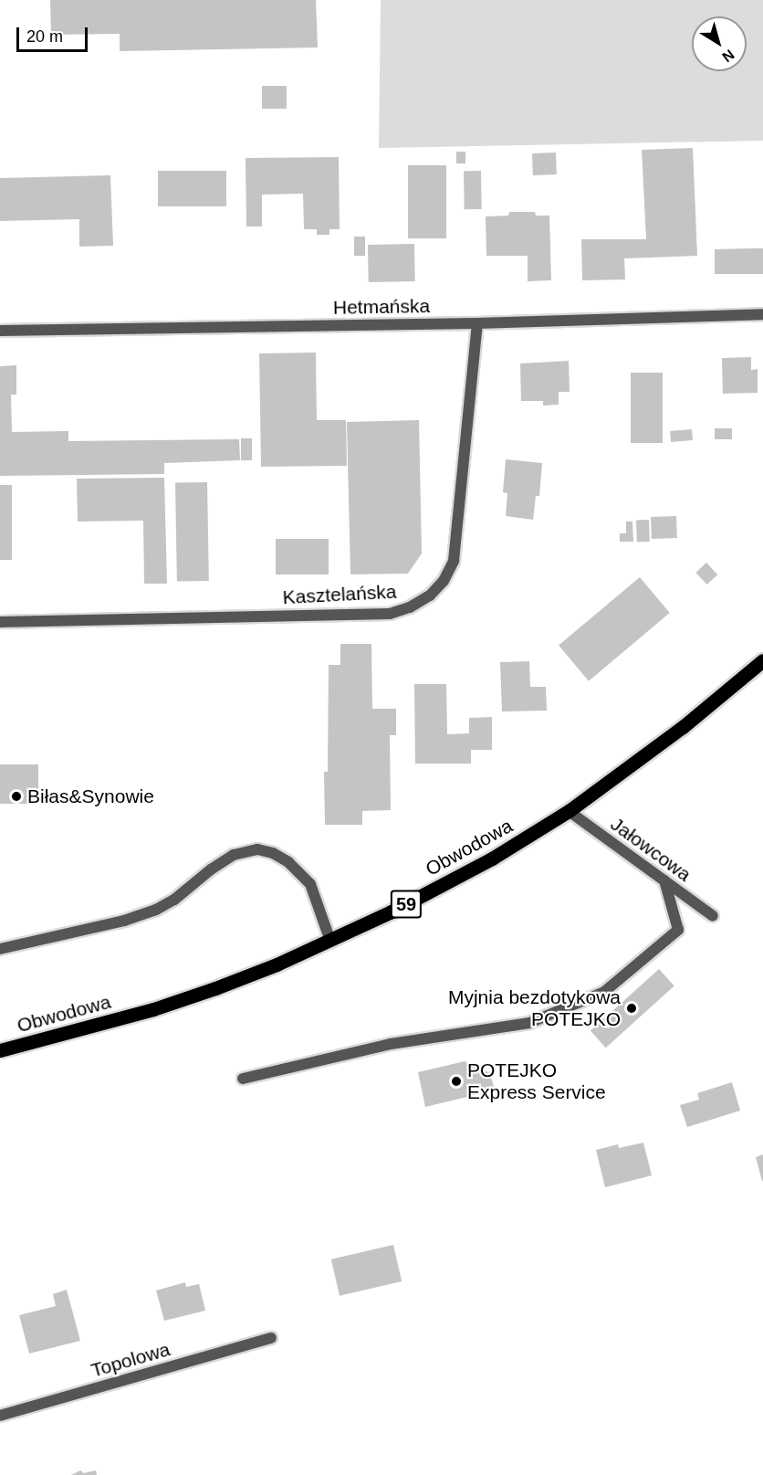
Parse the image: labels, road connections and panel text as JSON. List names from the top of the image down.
{
  "streets": {
    "main road": ["Obwodowa", "59"],
    "street": [
      "Hetmańska",
      "Kasztelańska",
      "Jałowcowa",
      "Topolowa"
    ]
  },
  "crossings": [
    ["Hetmańska", "Kasztelańska"],
    ["Obwodowa", "Jałowcowa"]
  ],
  "places": ["Biłas&Synowie", "Myjnia bezdotykowa POTEJKO", "POTEJKO Express Service"],
  "scale_bar": "20 m",
  "north": "bottom right"
}
